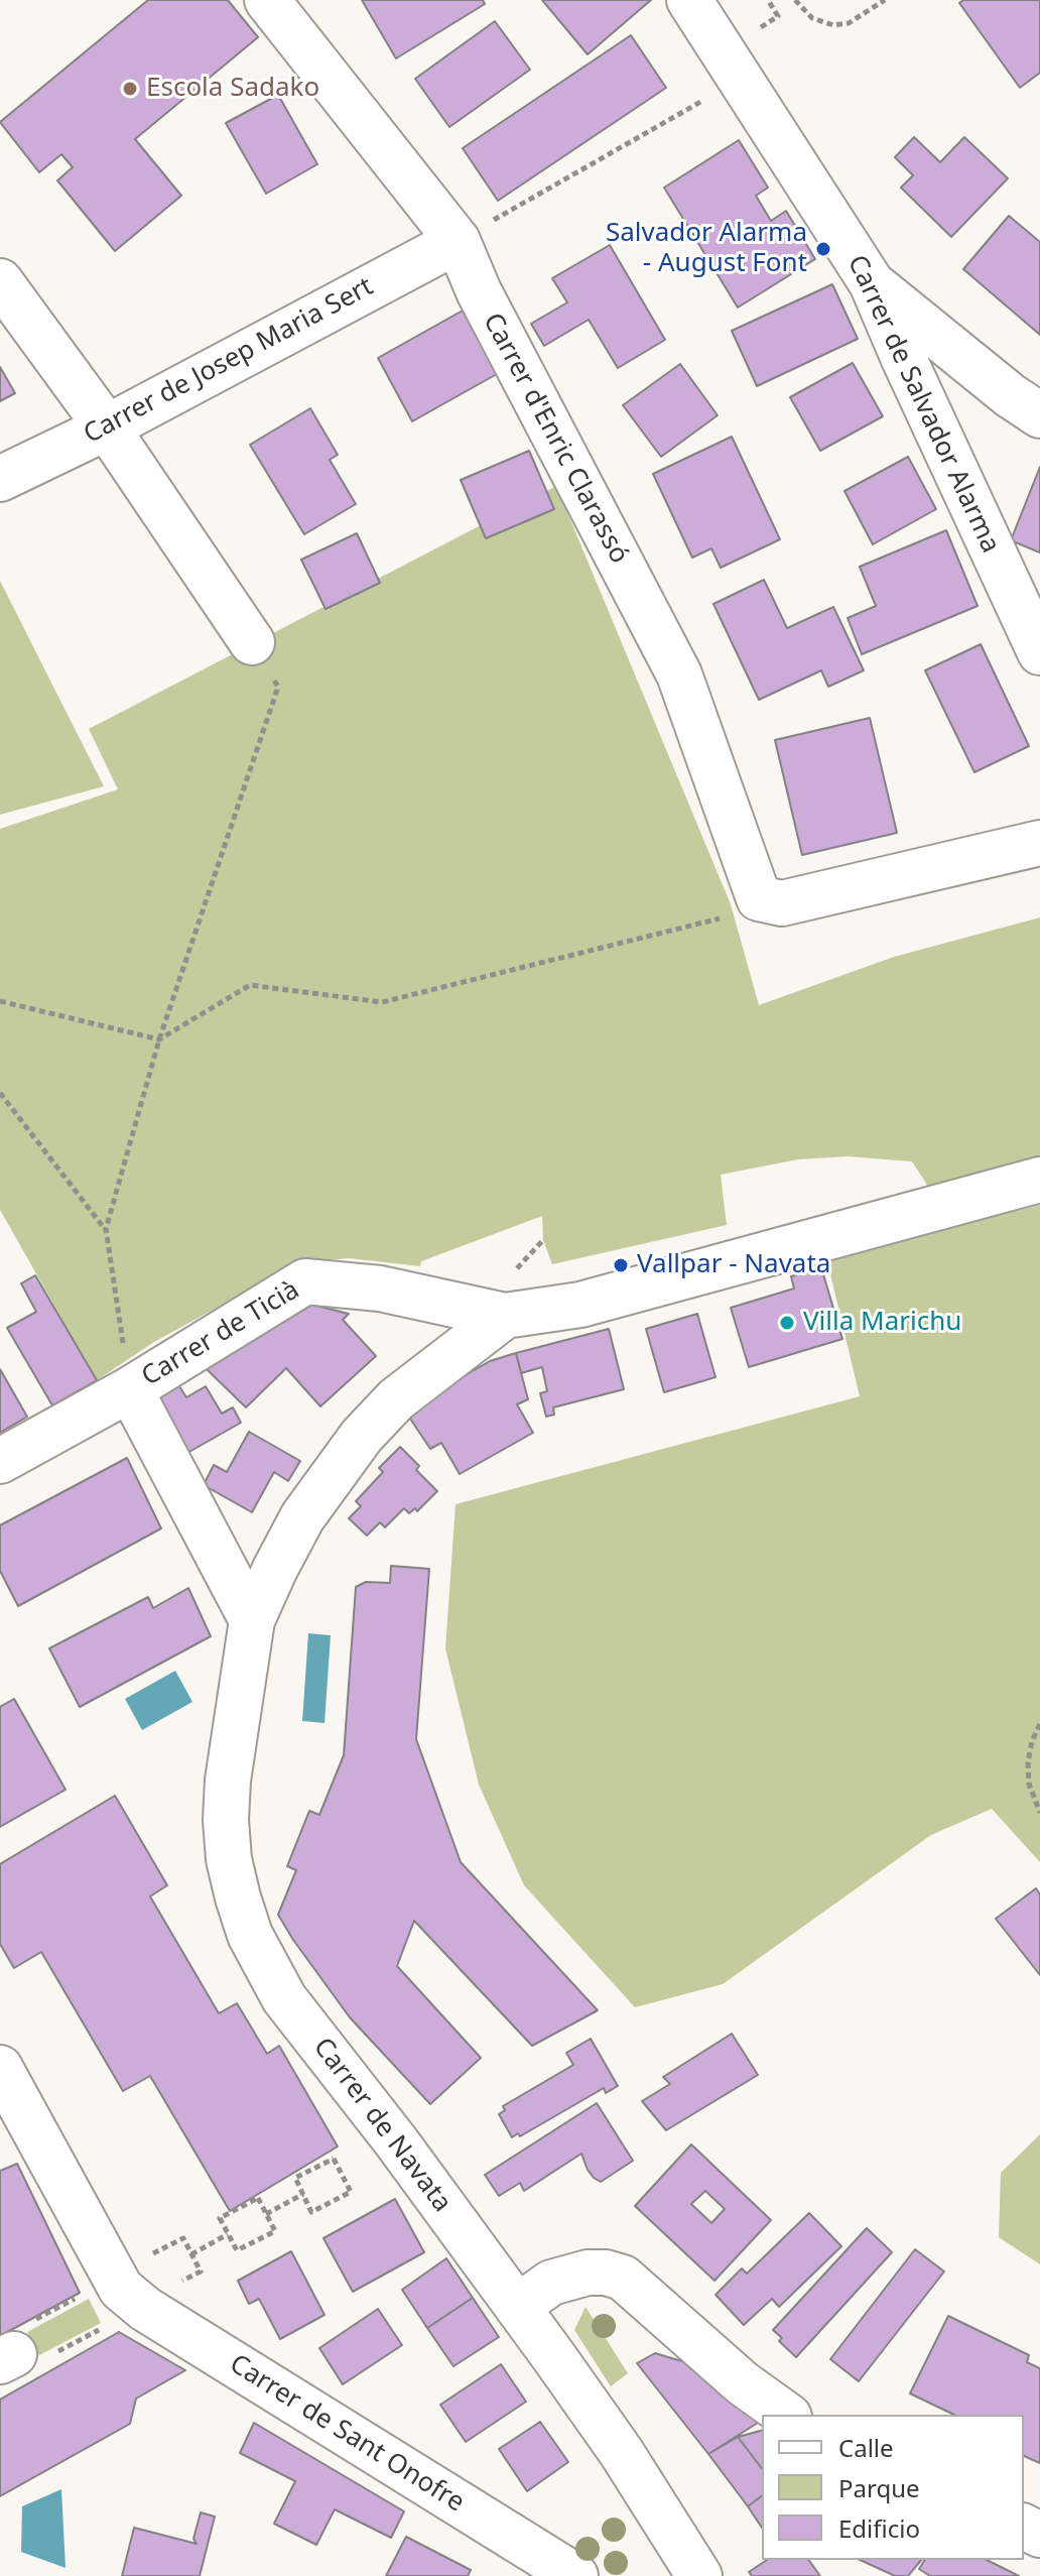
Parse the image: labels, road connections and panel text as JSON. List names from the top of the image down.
{
  "streets": {
    "street": [
      "Carrer de Josep Maria Sert",
      "Carrer de Salvador Alarma",
      "Carrer d'Enric Clarassó",
      "Carrer de Ticià",
      "Carrer de Navata",
      "Carrer de Sant Onofre"
    ]
  },
  "crossings": [
    ["Carrer de Josep Maria Sert", "Carrer d'Enric Clarassó"],
    ["Carrer de Ticià", "Carrer de Navata"]
  ],
  "places": [
    "Escola Sadako",
    "Salvador Alarma - August Font",
    "Vallpar - Navata",
    "Villa Marichu"
  ],
  "legend": ["Calle", "Parque", "Edificio"]
}
